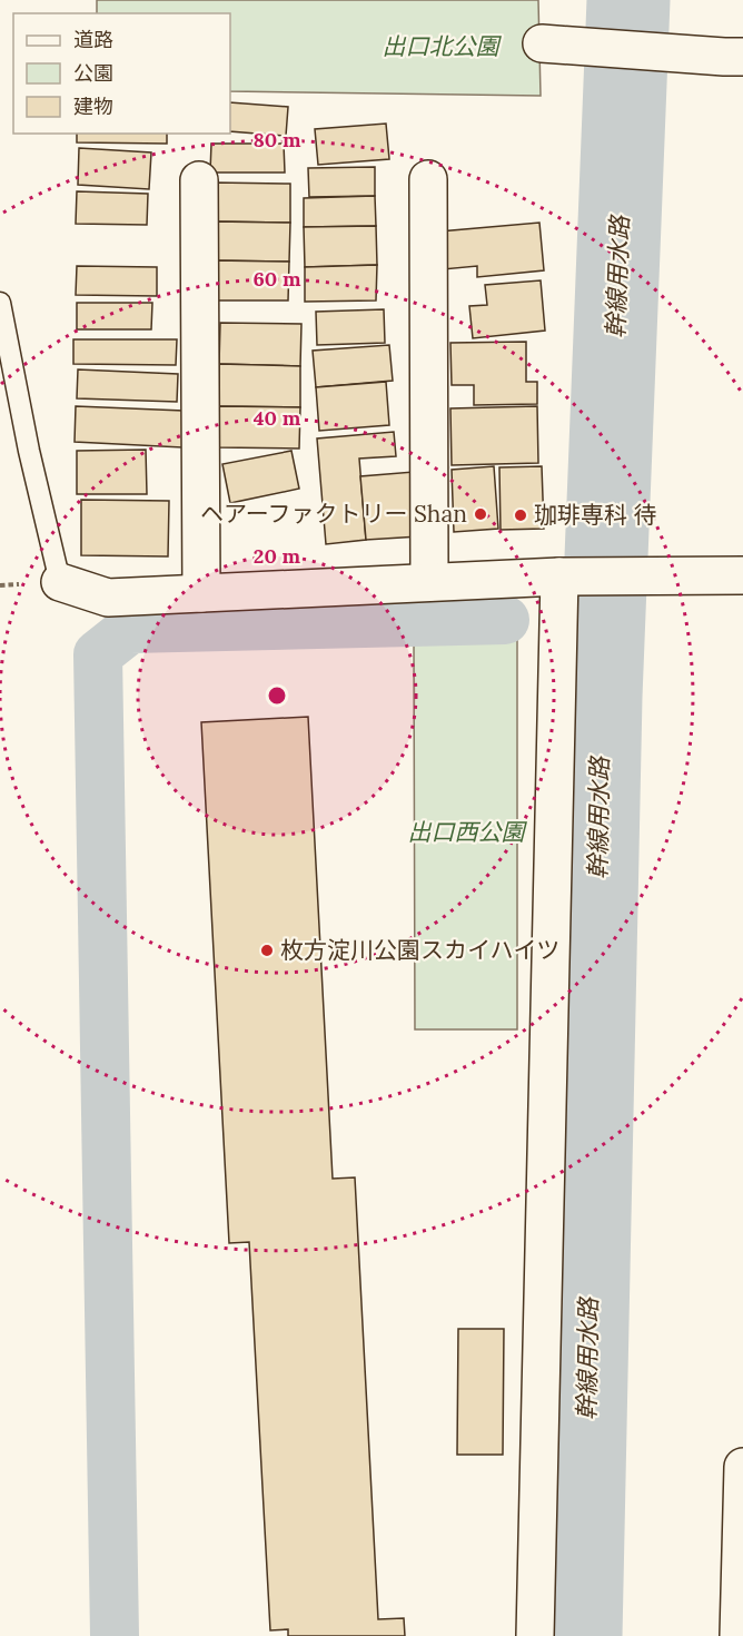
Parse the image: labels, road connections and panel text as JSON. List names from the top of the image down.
{
  "water": ["幹線用水路"],
  "parks": ["出口北公園", "出口西公園"],
  "places": ["ヘアーファクトリー Shan", "珈琲専科 待", "枚方淀川公園スカイハイツ"],
  "legend": ["道路", "公園", "建物"],
  "rings": [
    "80 m",
    "60 m",
    "40 m",
    "20 m"
  ]
}
